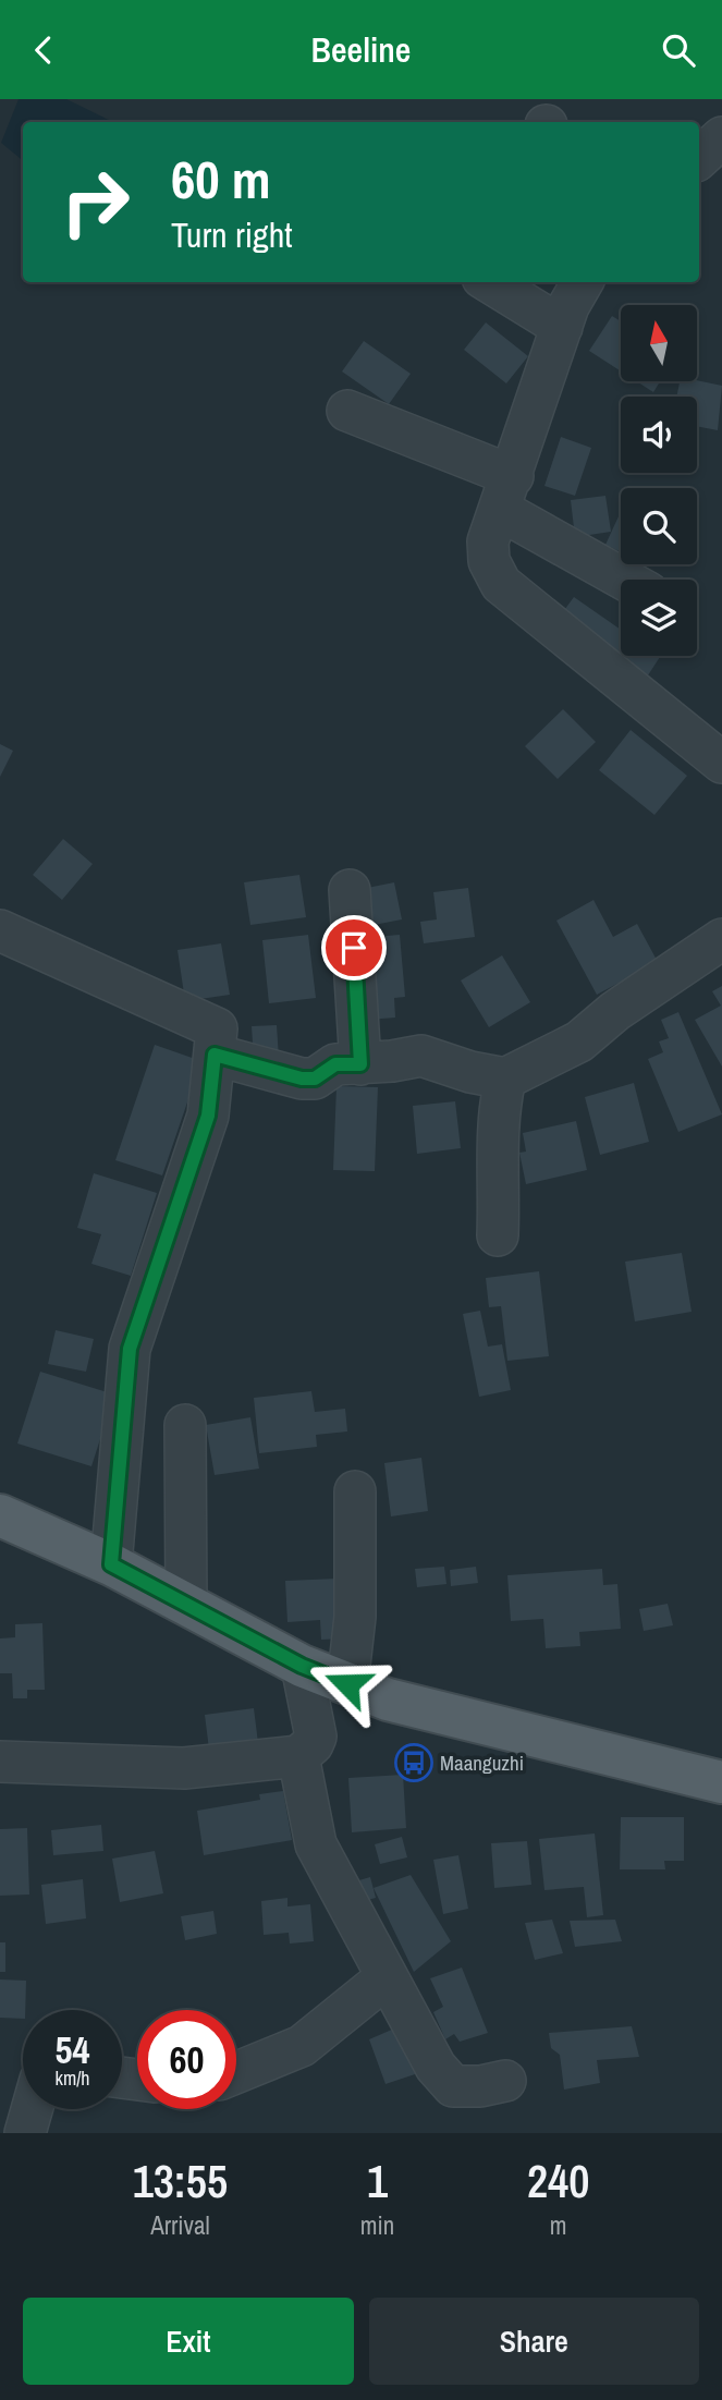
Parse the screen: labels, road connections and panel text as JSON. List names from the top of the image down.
{
  "places": {
    "bus stop": ["Maanguzhi"]
  },
  "north": "top",
  "page": {
    "header": "Beeline",
    "turn": ["60 m", "Turn right"],
    "speed": "54 km/h",
    "limit": "60",
    "eta": [
      "13:55",
      "Arrival",
      "1",
      "min",
      "240",
      "m"
    ],
    "buttons": ["Exit", "Share"]
  }
}
